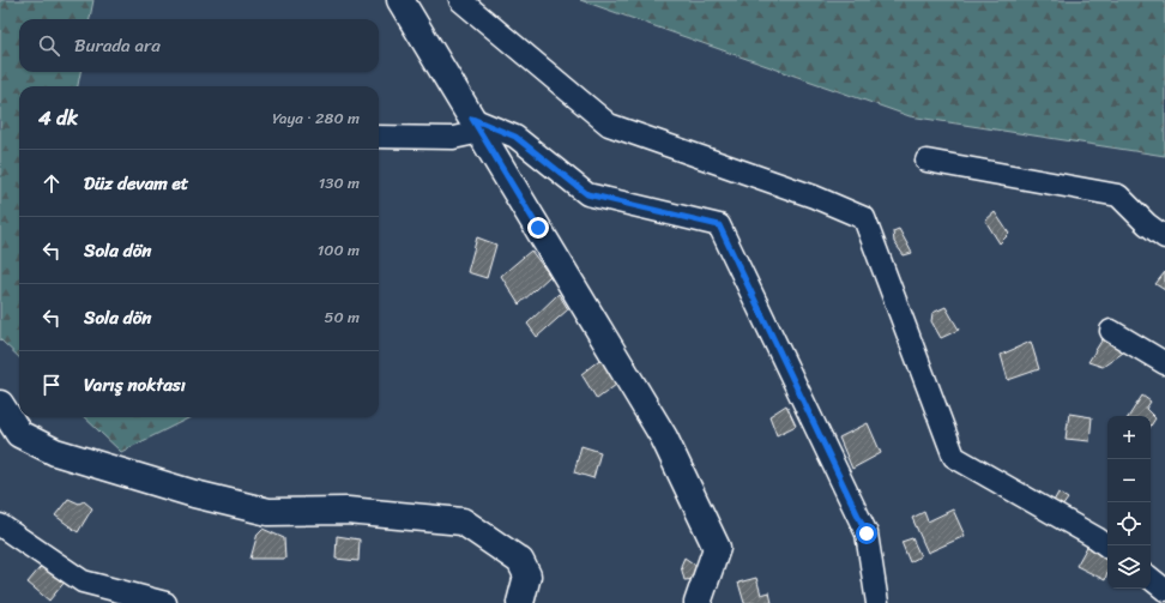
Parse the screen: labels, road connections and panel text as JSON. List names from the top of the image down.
{
  "page": {
    "search": "Burada ara",
    "heading": ["4 dk", "Yaya · 280 m"],
    "list": [
      ["Düz devam et", "130 m"],
      ["Sola dön", "100 m"],
      ["Sola dön", "50 m"],
      "Varış noktası"
    ],
    "map_buttons": ["+", "−"]
  }
}
